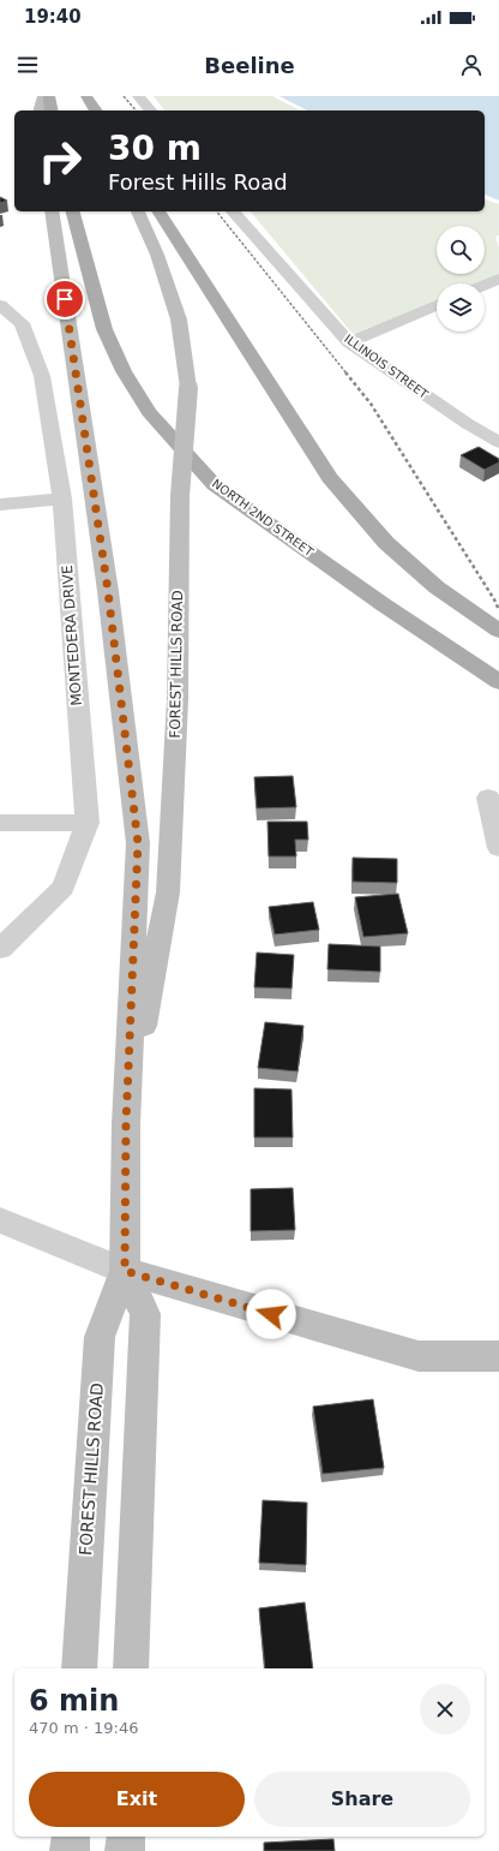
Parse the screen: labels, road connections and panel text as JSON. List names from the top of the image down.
{
  "streets": {
    "main road": ["NORTH 2ND STREET"],
    "street": ["ILLINOIS STREET", "MONTEDERA DRIVE", "FOREST HILLS ROAD"]
  },
  "page": {
    "status": "19:40",
    "header": "Beeline",
    "turn": ["30 m", "Forest Hills Road"],
    "heading": ["6 min", "470 m · 19:46"],
    "buttons": ["Exit", "Share"]
  }
}
